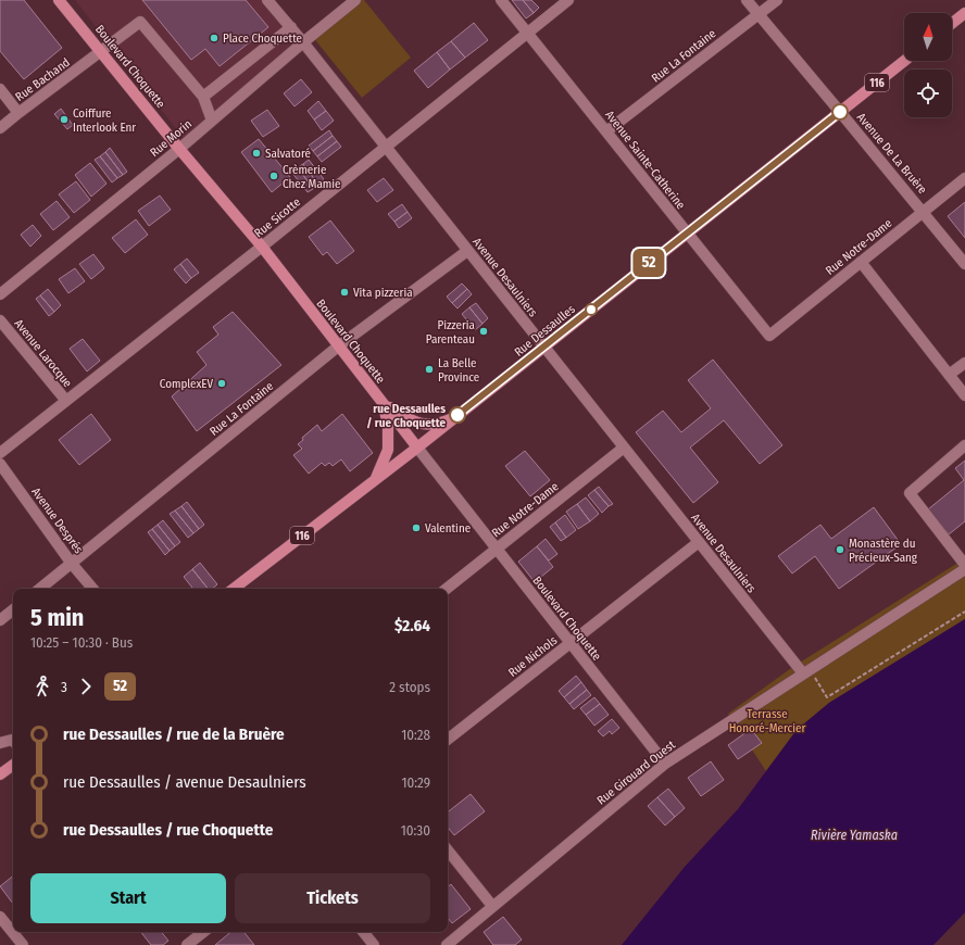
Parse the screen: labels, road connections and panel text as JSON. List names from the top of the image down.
{
  "streets": {
    "main road": ["Boulevard Choquette", "116", "Rue Dessaulles"],
    "street": [
      "Rue La Fontaine",
      "Rue Bachand",
      "Rue Morin",
      "Avenue De La Bruère",
      "Avenue Sainte-Catherine",
      "Rue Sicotte",
      "Rue Notre-Dame",
      "Avenue Desaulniers",
      "Avenue Larocque",
      "Avenue Després",
      "Rue Nichols",
      "Rue Girouard Ouest"
    ]
  },
  "crossings": [
    ["Rue La Fontaine", "Boulevard Choquette"],
    ["Rue La Fontaine", "Avenue De La Bruère"],
    ["Rue La Fontaine", "Avenue Sainte-Catherine"],
    ["Rue La Fontaine", "Avenue Desaulniers"],
    ["Rue La Fontaine", "Avenue Després"],
    ["Boulevard Choquette", "Rue Bachand"],
    ["Boulevard Choquette", "Rue Morin"],
    ["Boulevard Choquette", "Rue Sicotte"],
    ["Boulevard Choquette", "Rue Notre-Dame"],
    ["Boulevard Choquette", "Rue Dessaulles"],
    ["Boulevard Choquette", "Rue Nichols"],
    ["Boulevard Choquette", "Rue Girouard Ouest"],
    ["Rue Morin", "Avenue Desaulniers"],
    ["Avenue De La Bruère", "Rue Notre-Dame"],
    ["Avenue De La Bruère", "Rue Dessaulles"],
    ["Avenue Sainte-Catherine", "Rue Sicotte"],
    ["Avenue Sainte-Catherine", "Rue Notre-Dame"],
    ["Avenue Sainte-Catherine", "Rue Dessaulles"],
    ["Rue Sicotte", "Avenue Desaulniers"],
    ["Rue Sicotte", "Avenue Larocque"],
    ["Rue Notre-Dame", "Avenue Desaulniers"],
    ["Avenue Desaulniers", "Rue Dessaulles"],
    ["Avenue Desaulniers", "Rue Nichols"],
    ["Avenue Desaulniers", "Rue Girouard Ouest"]
  ],
  "water": ["Rivière Yamaska"],
  "parks": ["Terrasse Honoré-Mercier"],
  "places": [
    "Place Choquette",
    "Coiffure Interlook Enr",
    "Salvatoré",
    "Crèmerie Chez Mamie",
    "Vita pizzeria",
    "Pizzeria Parenteau",
    "La Belle Province",
    "ComplexEV",
    "rue Dessaulles / rue Choquette",
    "Valentine",
    "Monastère du Précieux-Sang"
  ],
  "lines": ["bus line 52"],
  "north": "top",
  "page": {
    "on_map": "52",
    "heading": ["5 min", "10:25 – 10:30 · Bus", "$2.64"],
    "legs": ["3", "52", "2 stops"],
    "list": [
      {
        "name": "rue Dessaulles / rue de la Bruère",
        "value": "10:28"
      },
      {
        "name": "rue Dessaulles / avenue Desaulniers",
        "value": "10:29"
      },
      {
        "name": "rue Dessaulles / rue Choquette",
        "value": "10:30"
      }
    ],
    "buttons": ["Start", "Tickets"]
  }
}
